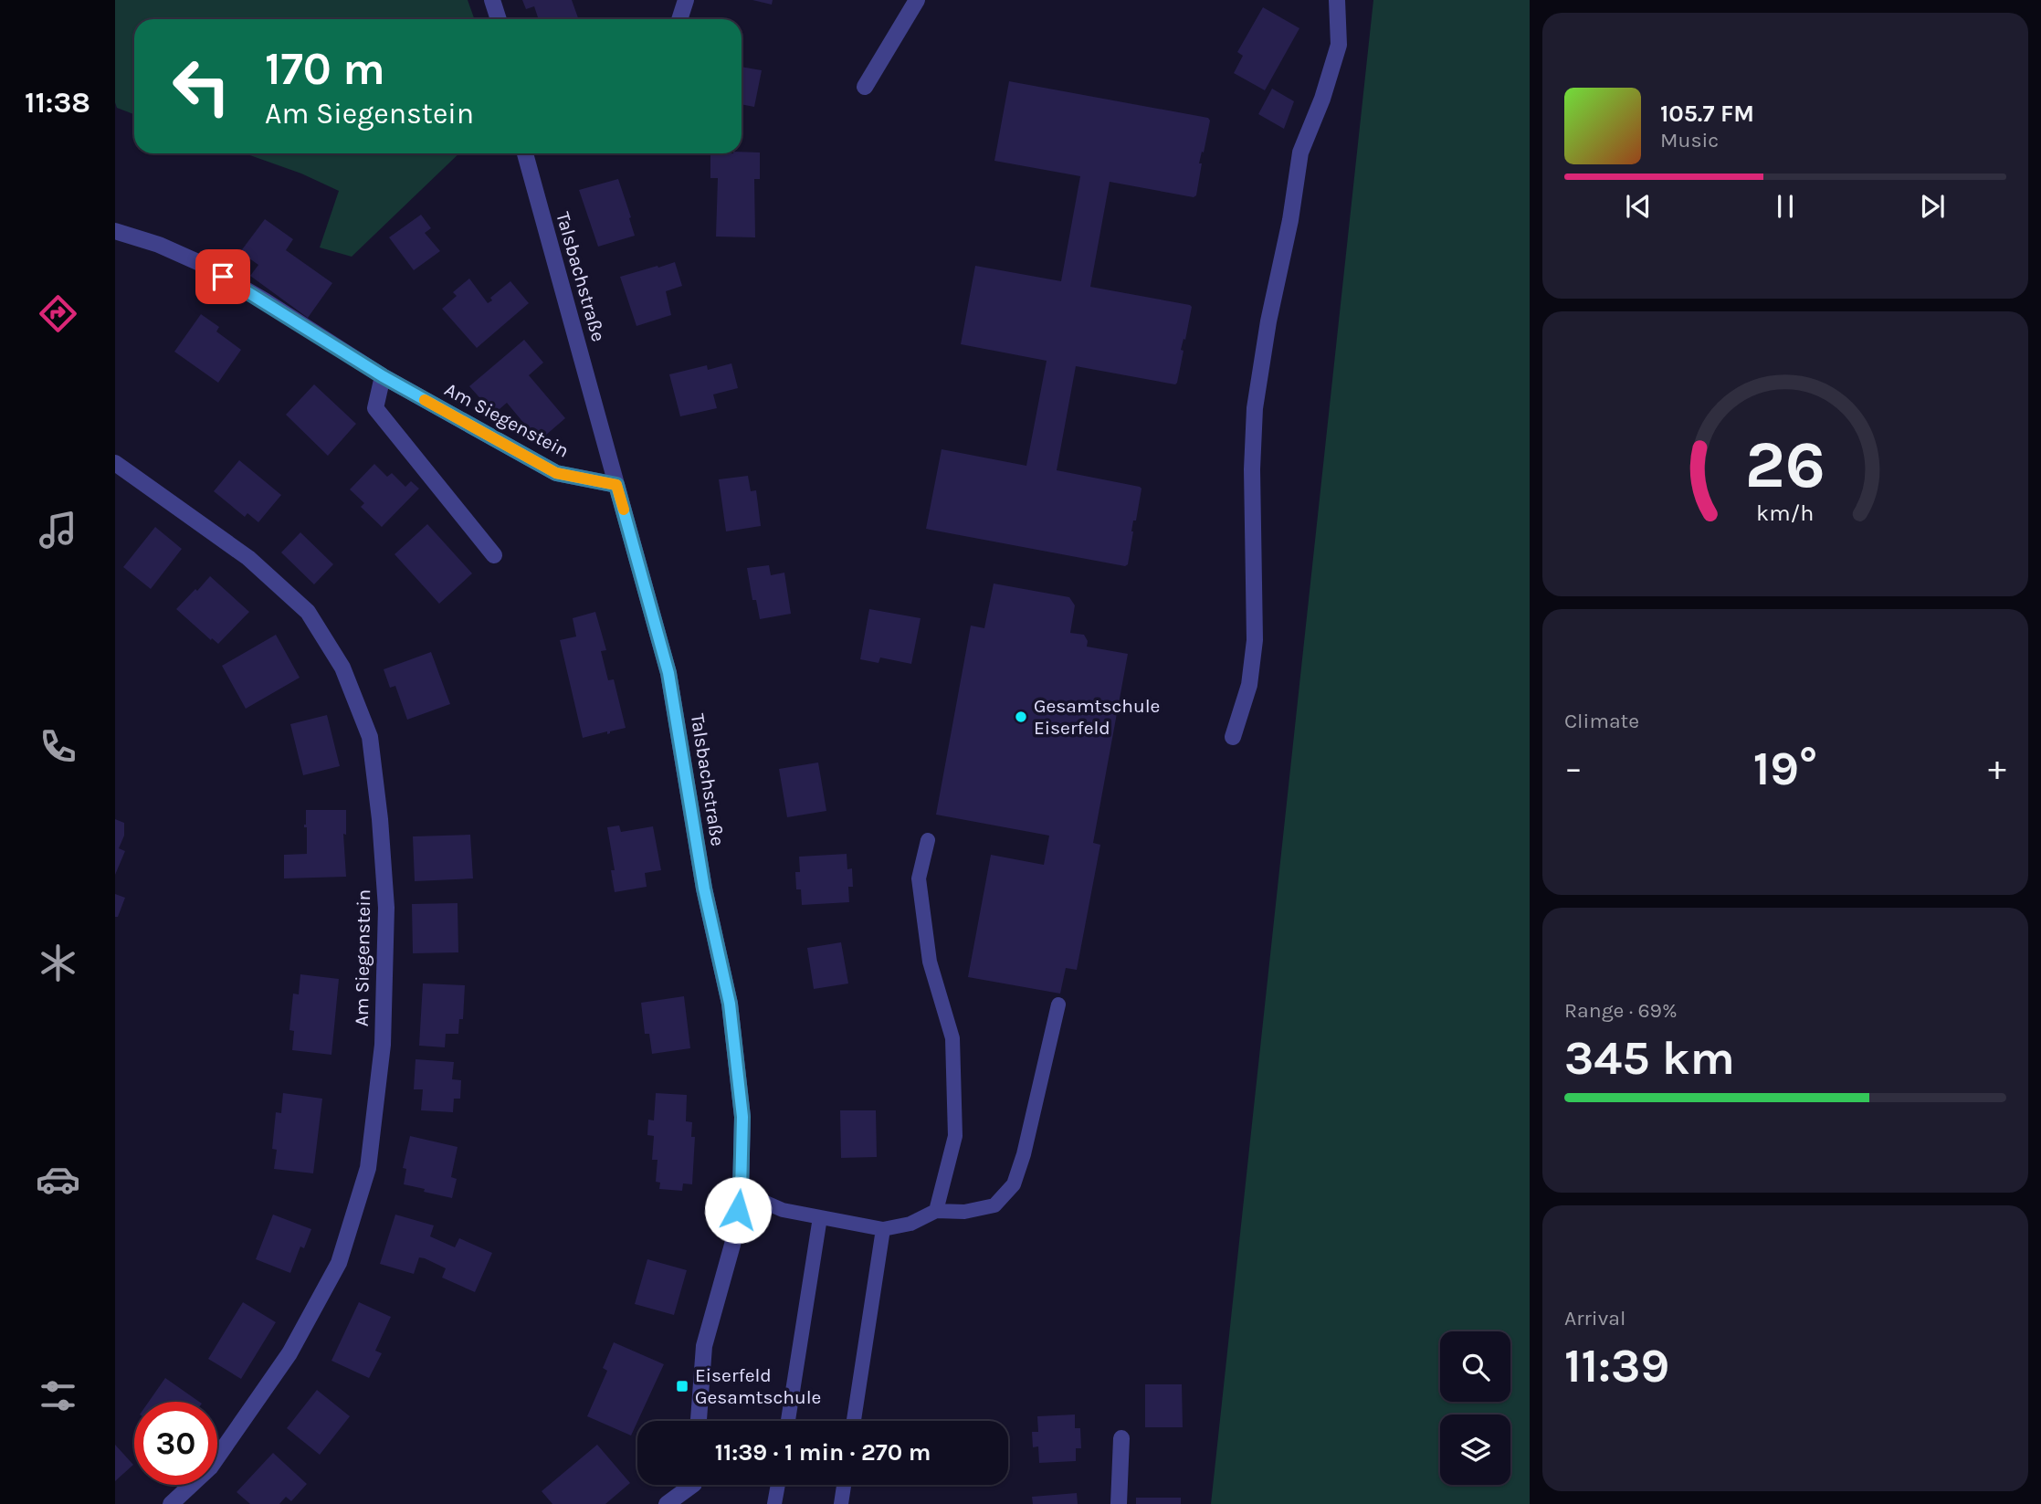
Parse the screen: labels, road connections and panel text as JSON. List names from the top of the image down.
{
  "streets": {
    "street": ["Talsbachstraße", "Am Siegenstein"]
  },
  "crossings": [
    ["Talsbachstraße", "Am Siegenstein"]
  ],
  "places": {
    "other": ["Gesamtschule Eiserfeld"],
    "transit": ["Eiserfeld Gesamtschule"]
  },
  "page": {
    "tabs": "11:38",
    "turn": ["170 m", "Am Siegenstein"],
    "song": ["105.7 FM", "Music"],
    "tile": [
      "Climate",
      ["Range · 69%", "345 km"],
      ["Arrival", "11:39"]
    ],
    "heat": ["−", "19°", "+"],
    "limit": "30",
    "trip": "11:39 · 1 min · 270 m",
    "gauge": ["26", "km/h"]
  }
}
